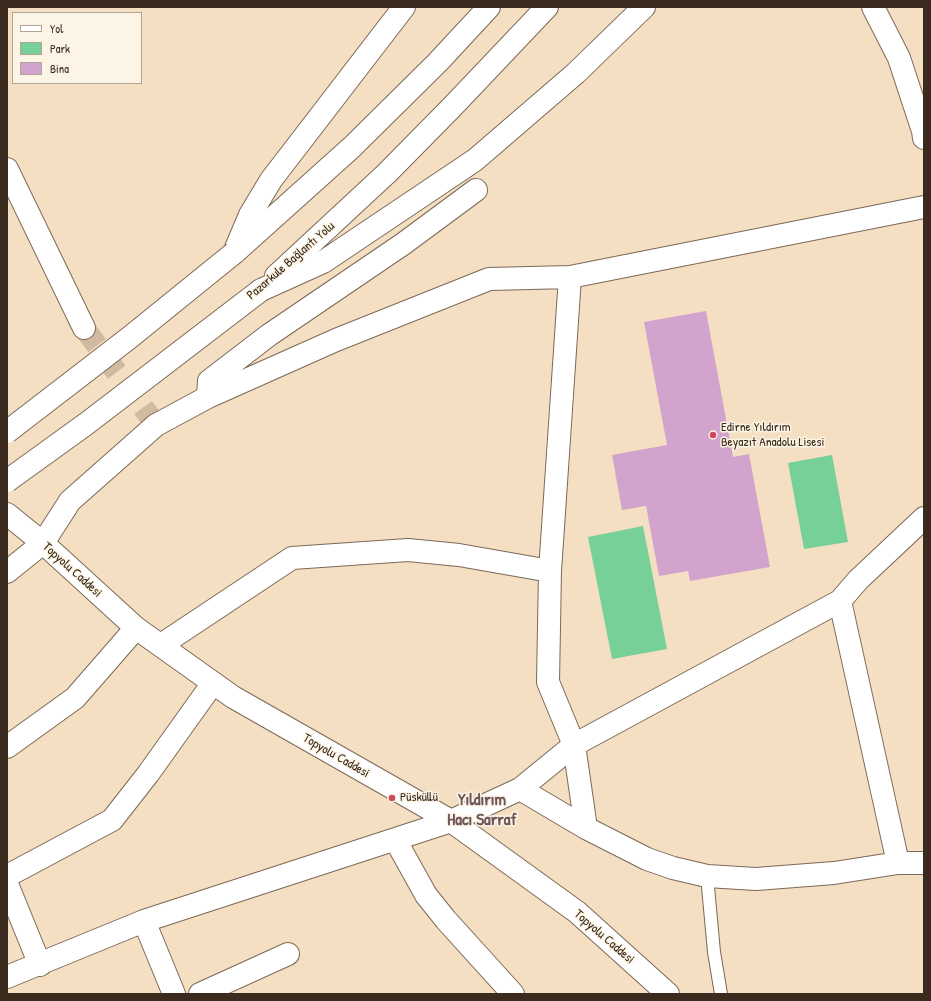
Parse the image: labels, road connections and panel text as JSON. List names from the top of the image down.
{
  "streets": {
    "street": ["Pazarkule Bağlantı Yolu", "Topyolu Caddesi"]
  },
  "districts": ["Yıldırım Hacı Sarraf"],
  "places": ["Edirne Yıldırım Beyazıt Anadolu Lisesi", "Püsküllü"],
  "legend": ["Yol", "Park", "Bina"]
}
